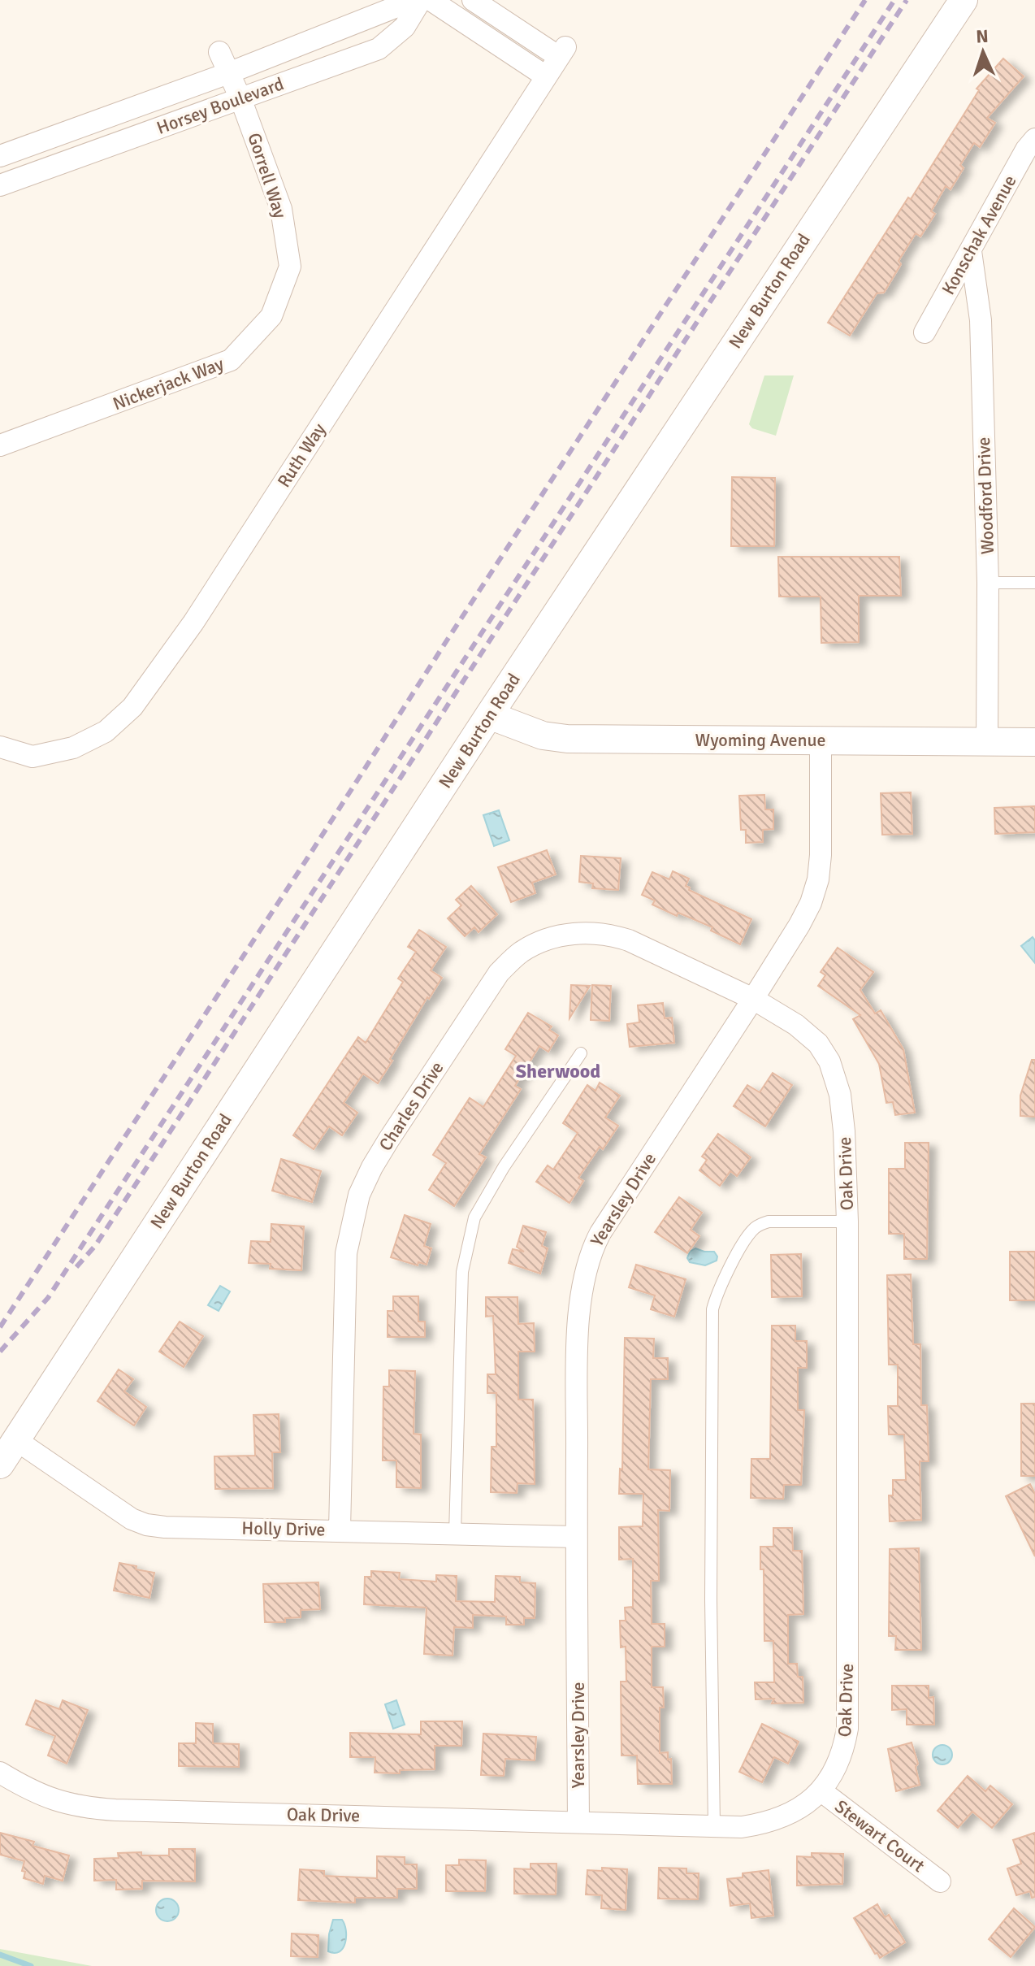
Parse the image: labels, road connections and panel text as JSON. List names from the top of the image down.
{
  "streets": {
    "street": [
      "Horsey Boulevard",
      "Gorrell Way",
      "Konschak Avenue",
      "New Burton Road",
      "Nickerjack Way",
      "Ruth Way",
      "Woodford Drive",
      "Wyoming Avenue",
      "Charles Drive",
      "Oak Drive",
      "Yearsley Drive",
      "Holly Drive",
      "Stewart Court"
    ]
  },
  "crossings": [
    ["Horsey Boulevard", "Gorrell Way"],
    ["Gorrell Way", "Nickerjack Way"],
    ["Konschak Avenue", "Woodford Drive"],
    ["New Burton Road", "Wyoming Avenue"],
    ["New Burton Road", "Holly Drive"],
    ["Woodford Drive", "Wyoming Avenue"],
    ["Wyoming Avenue", "Yearsley Drive"],
    ["Charles Drive", "Oak Drive"],
    ["Charles Drive", "Yearsley Drive"],
    ["Charles Drive", "Holly Drive"],
    ["Oak Drive", "Yearsley Drive"],
    ["Oak Drive", "Stewart Court"],
    ["Yearsley Drive", "Holly Drive"]
  ],
  "districts": ["Sherwood"],
  "north": "top"
}
